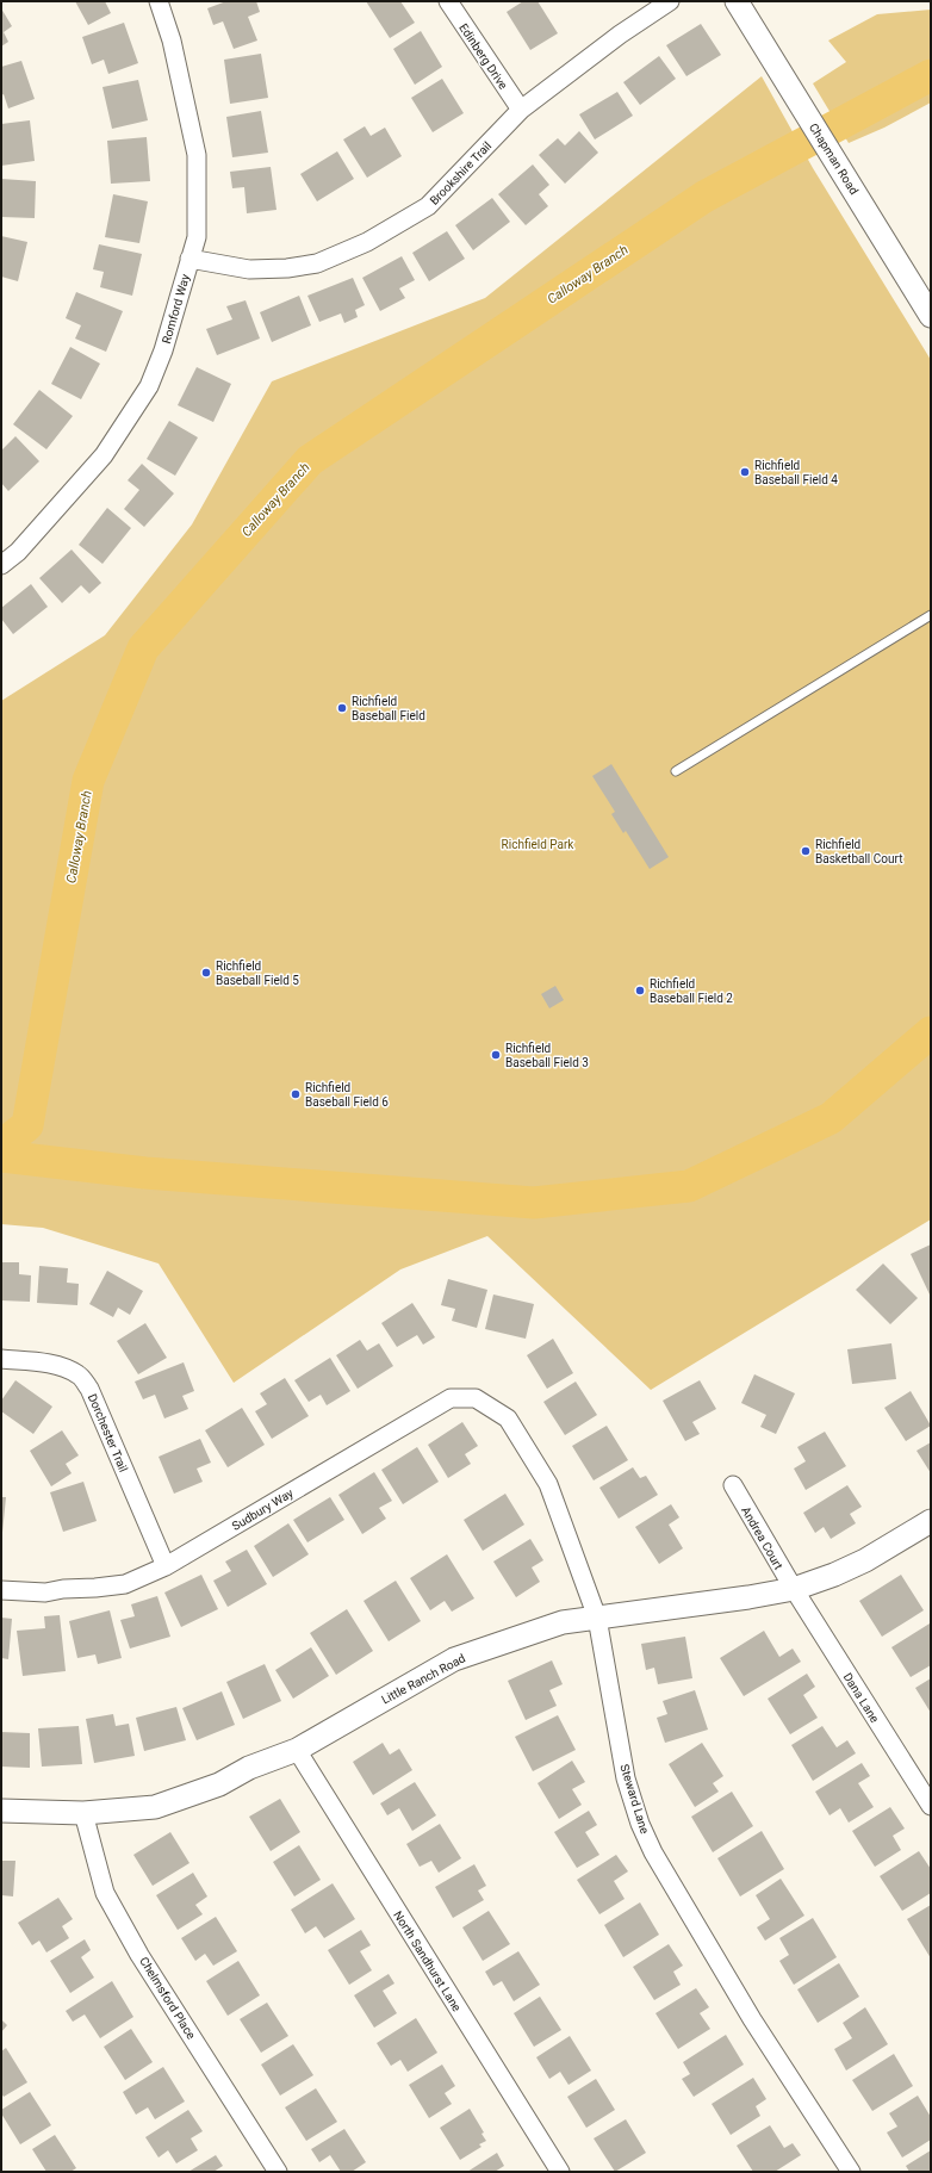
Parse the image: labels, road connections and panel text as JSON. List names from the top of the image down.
{
  "streets": {
    "street": [
      "Edinberg Drive",
      "Chapman Road",
      "Brookshire Trail",
      "Romford Way",
      "Dorchester Trail",
      "Sudbury Way",
      "Andrea Court",
      "Little Ranch Road",
      "Dana Lane",
      "Steward Lane",
      "North Sandhurst Lane",
      "Chelmsford Place"
    ]
  },
  "crossings": [
    ["Edinberg Drive", "Brookshire Trail"],
    ["Brookshire Trail", "Romford Way"],
    ["Dorchester Trail", "Sudbury Way"],
    ["Sudbury Way", "Steward Lane"],
    ["Andrea Court", "Little Ranch Road"],
    ["Andrea Court", "Dana Lane"],
    ["Little Ranch Road", "Dana Lane"],
    ["Little Ranch Road", "Steward Lane"],
    ["Little Ranch Road", "North Sandhurst Lane"],
    ["Little Ranch Road", "Chelmsford Place"]
  ],
  "water": ["Calloway Branch"],
  "parks": ["Richfield Park"],
  "places": [
    "Richfield Baseball Field 4",
    "Richfield Baseball Field",
    "Richfield Basketball Court",
    "Richfield Baseball Field 5",
    "Richfield Baseball Field 2",
    "Richfield Baseball Field 3",
    "Richfield Baseball Field 6"
  ]
}
